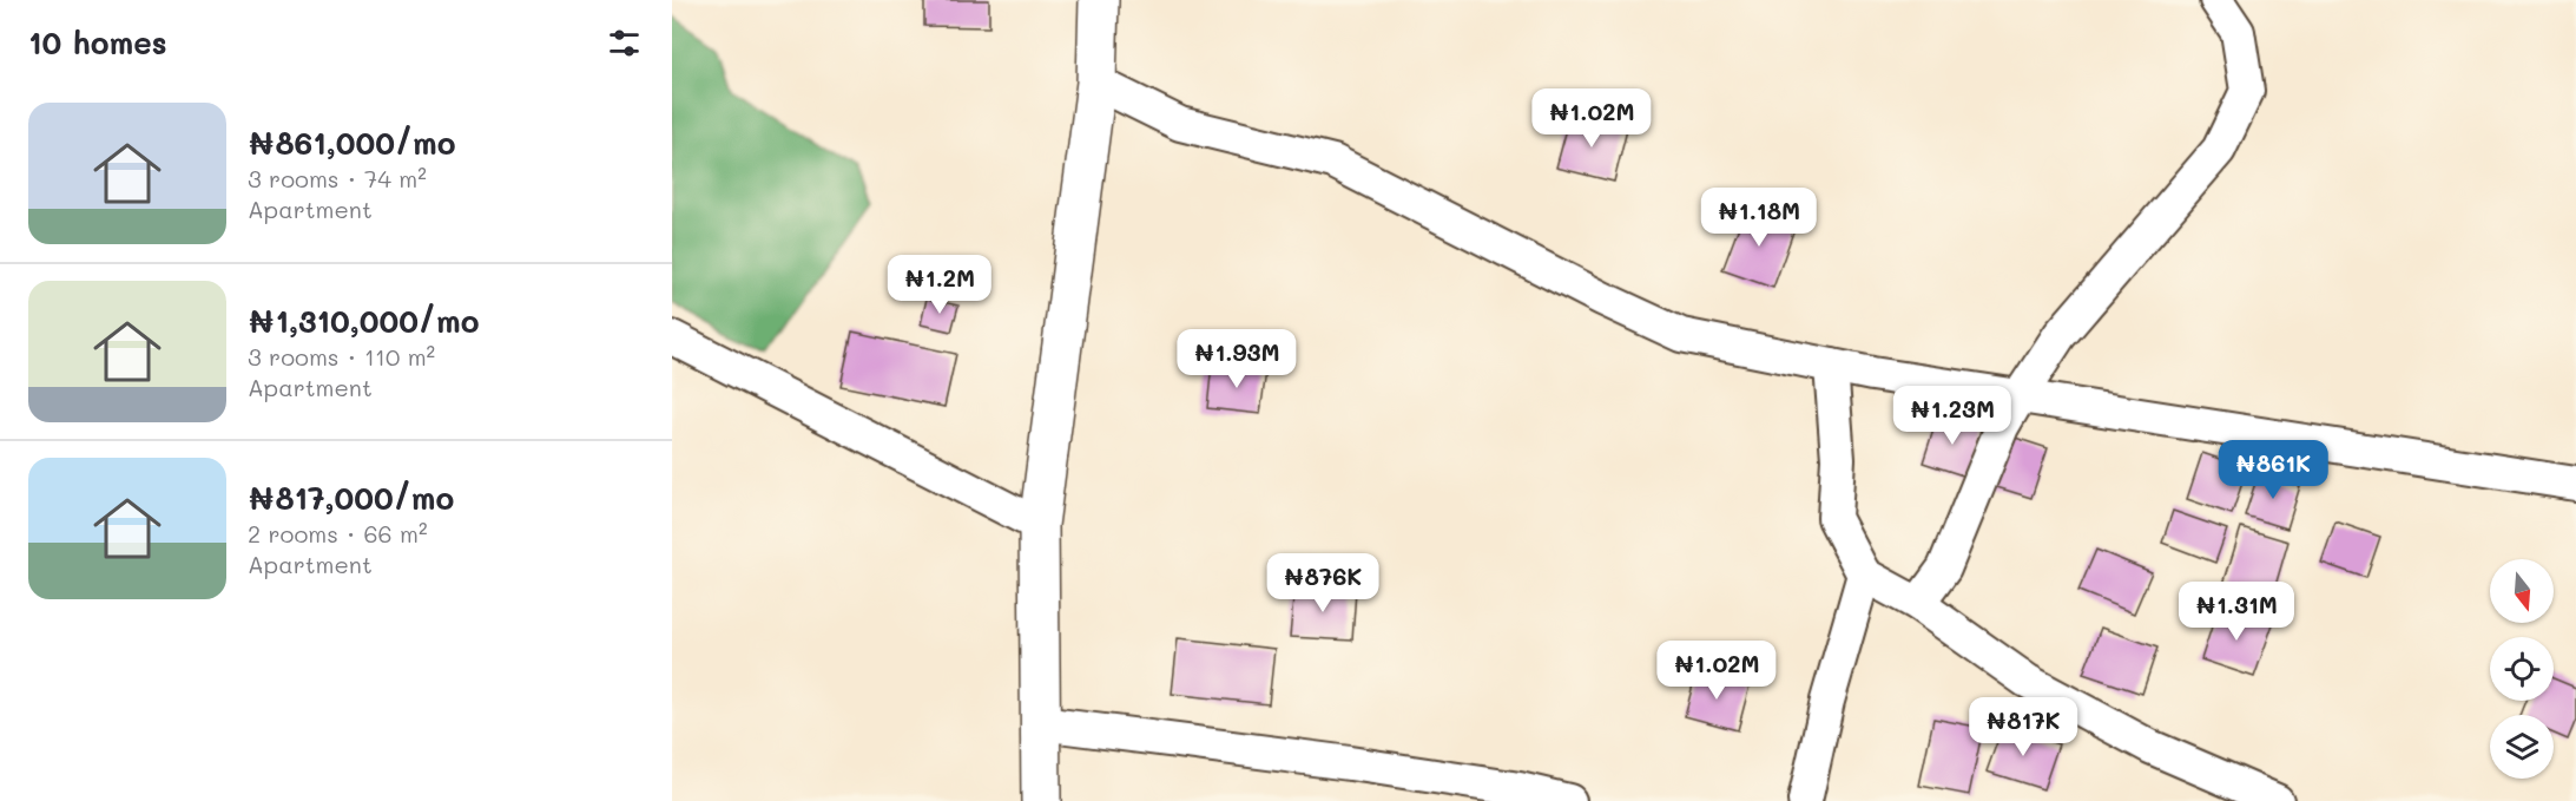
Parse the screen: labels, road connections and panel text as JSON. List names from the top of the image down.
{
  "north": "bottom",
  "page": {
    "heading": "10 homes",
    "list": [
      {
        "name": "₦861,000/mo",
        "note": "3 rooms · 74 m² · Apartment"
      },
      {
        "name": "₦1,310,000/mo",
        "note": "3 rooms · 110 m² · Apartment"
      },
      {
        "name": "₦817,000/mo",
        "note": "2 rooms · 66 m² · Apartment"
      }
    ],
    "price": [
      "₦1.02M",
      "₦1.18M",
      "₦1.2M",
      "₦1.93M",
      "₦1.23M",
      "₦861K",
      "₦876K",
      "₦1.31M",
      "₦1.02M",
      "₦817K"
    ]
  }
}
